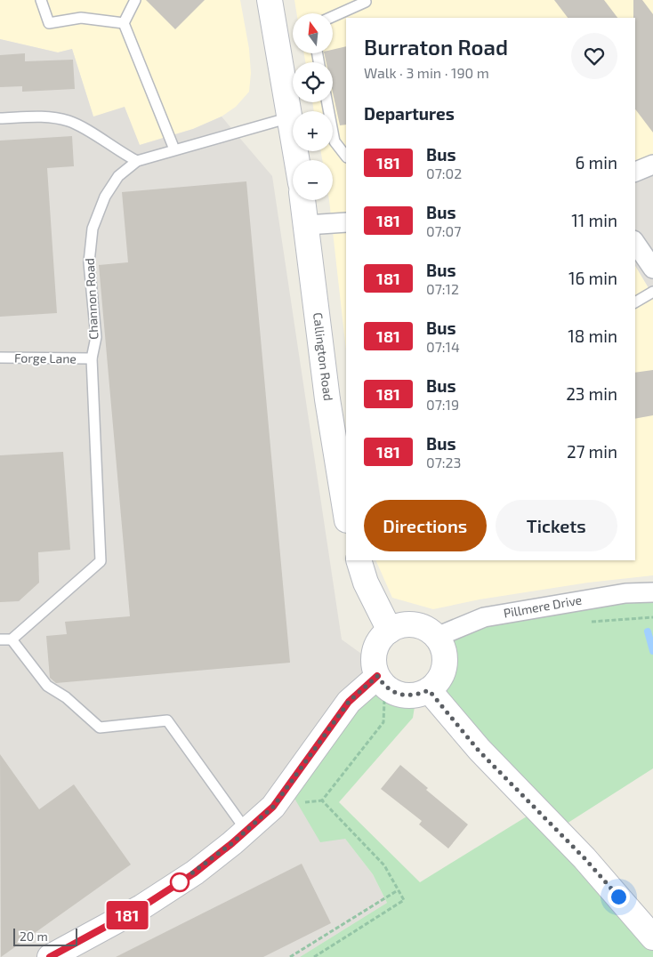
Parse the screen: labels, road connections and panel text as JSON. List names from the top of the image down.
{
  "streets": {
    "main road": ["Callington Road"],
    "street": ["Pillmere Drive"],
    "lane": ["Channon Road", "Forge Lane"]
  },
  "crossings": [
    ["Channon Road", "Forge Lane"]
  ],
  "lines": ["bus line 181"],
  "scale_bar": "20 m",
  "north": "top",
  "page": {
    "on_map": "181",
    "map_buttons": ["+", "−"],
    "heading": [
      ["Burraton Road", "Walk · 3 min · 190 m"],
      "Departures"
    ],
    "list": [
      {
        "mark": "181",
        "name": "Bus",
        "note": "07:02",
        "value": "6 min"
      },
      {
        "mark": "181",
        "name": "Bus",
        "note": "07:07",
        "value": "11 min"
      },
      {
        "mark": "181",
        "name": "Bus",
        "note": "07:12",
        "value": "16 min"
      },
      {
        "mark": "181",
        "name": "Bus",
        "note": "07:14",
        "value": "18 min"
      },
      {
        "mark": "181",
        "name": "Bus",
        "note": "07:19",
        "value": "23 min"
      },
      {
        "mark": "181",
        "name": "Bus",
        "note": "07:23",
        "value": "27 min"
      }
    ],
    "buttons": ["Directions", "Tickets"],
    "scale": "20 m"
  }
}
